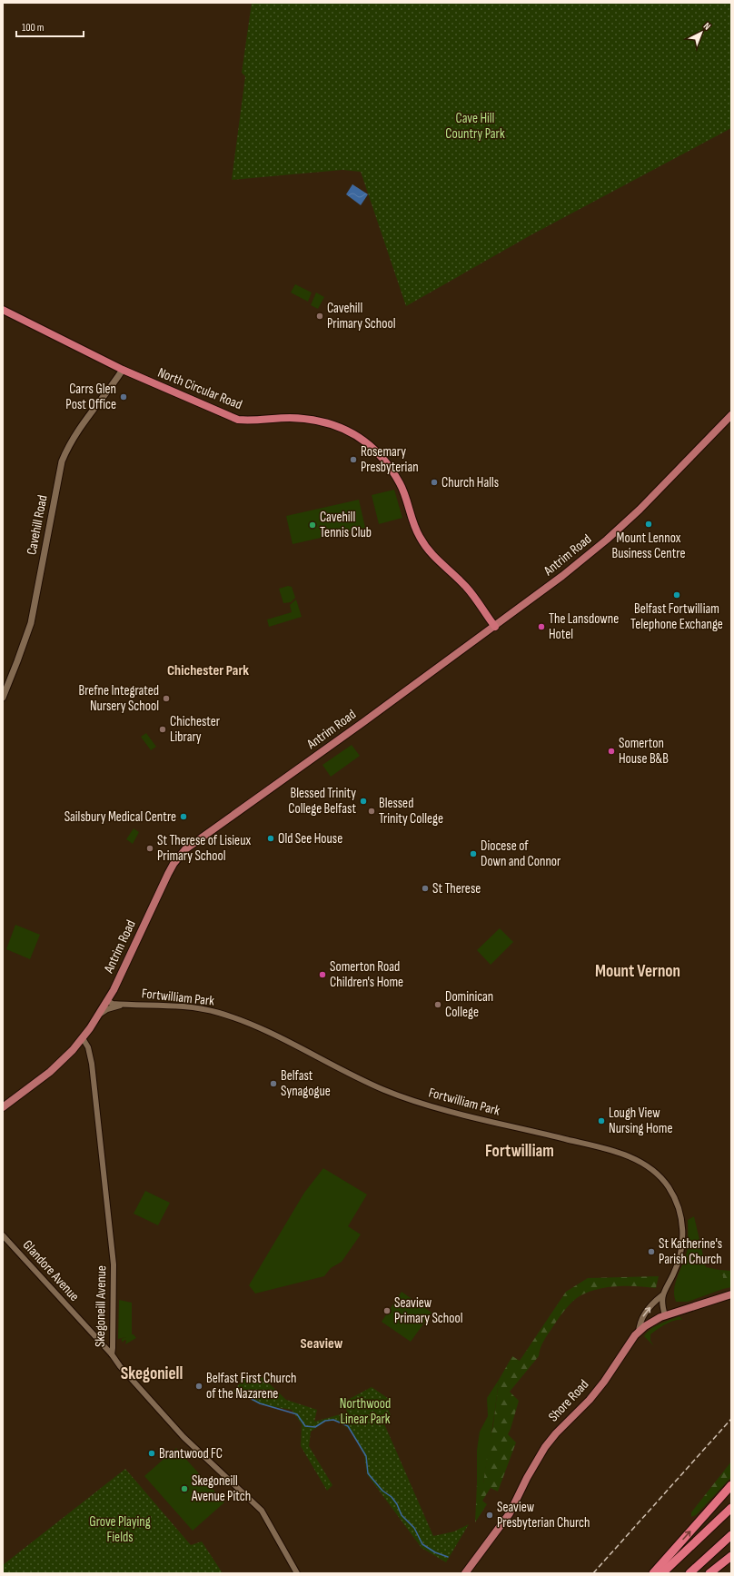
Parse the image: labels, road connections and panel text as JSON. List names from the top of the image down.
{
  "streets": {
    "highway": ["North Circular Road"],
    "main road": ["Cavehill Road", "Antrim Road", "Shore Road"],
    "street": ["Fortwilliam Park", "Glandore Avenue", "Skegoneill Avenue"]
  },
  "crossings": [
    ["North Circular Road", "Cavehill Road"],
    ["North Circular Road", "Antrim Road"],
    ["Antrim Road", "Fortwilliam Park"],
    ["Antrim Road", "Skegoneill Avenue"],
    ["Fortwilliam Park", "Shore Road"],
    ["Glandore Avenue", "Skegoneill Avenue"]
  ],
  "districts": [
    "Chichester Park",
    "Mount Vernon",
    "Fortwilliam",
    "Seaview",
    "Skegoniell"
  ],
  "parks": ["Cave Hill Country Park", "Northwood Linear Park", "Grove Playing Fields"],
  "places": [
    "Cavehill Primary School",
    "Carrs Glen Post Office",
    "Rosemary Presbyterian",
    "Church Halls",
    "Mount Lennox Business Centre",
    "Cavehill Tennis Club",
    "Belfast Fortwilliam Telephone Exchange",
    "The Lansdowne Hotel",
    "Brefne Integrated Nursery School",
    "Chichester Library",
    "Somerton House B&B",
    "Blessed Trinity College Belfast",
    "Blessed Trinity College",
    "Sailsbury Medical Centre",
    "Old See House",
    "St Therese of Lisieux Primary School",
    "Diocese of Down and Connor",
    "St Therese",
    "Somerton Road Children's Home",
    "Dominican College",
    "Belfast Synagogue",
    "Lough View Nursing Home",
    "St Katherine's Parish Church",
    "Seaview Primary School",
    "Belfast First Church of the Nazarene",
    "Brantwood FC",
    "Skegoneill Avenue Pitch",
    "Seaview Presbyterian Church"
  ],
  "scale_bar": "100 m",
  "north": "top right"
}
